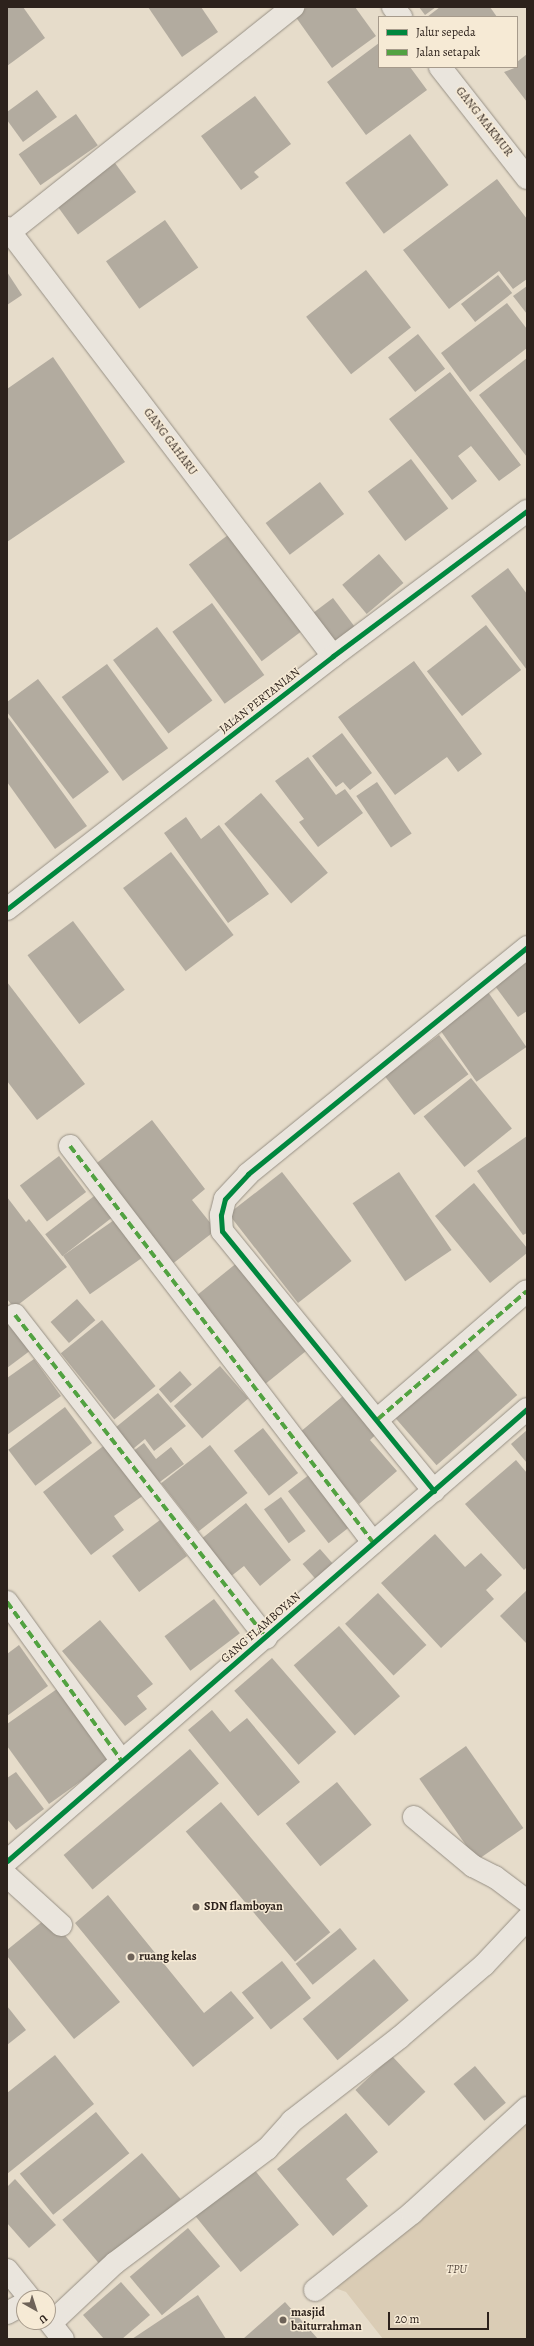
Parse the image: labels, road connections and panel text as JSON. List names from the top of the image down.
{
  "streets": {
    "street": [
      "GANG MAKMUR",
      "GANG GAHARU",
      "JALAN PERTANIAN",
      "GANG FLAMBOYAN"
    ]
  },
  "crossings": [
    ["GANG GAHARU", "JALAN PERTANIAN"]
  ],
  "parks": ["TPU"],
  "places": ["SDN flamboyan", "ruang kelas", "masjid baiturrahman"],
  "legend": ["Jalur sepeda", "Jalan setapak"],
  "scale_bar": "20 m",
  "north": "bottom right"
}
